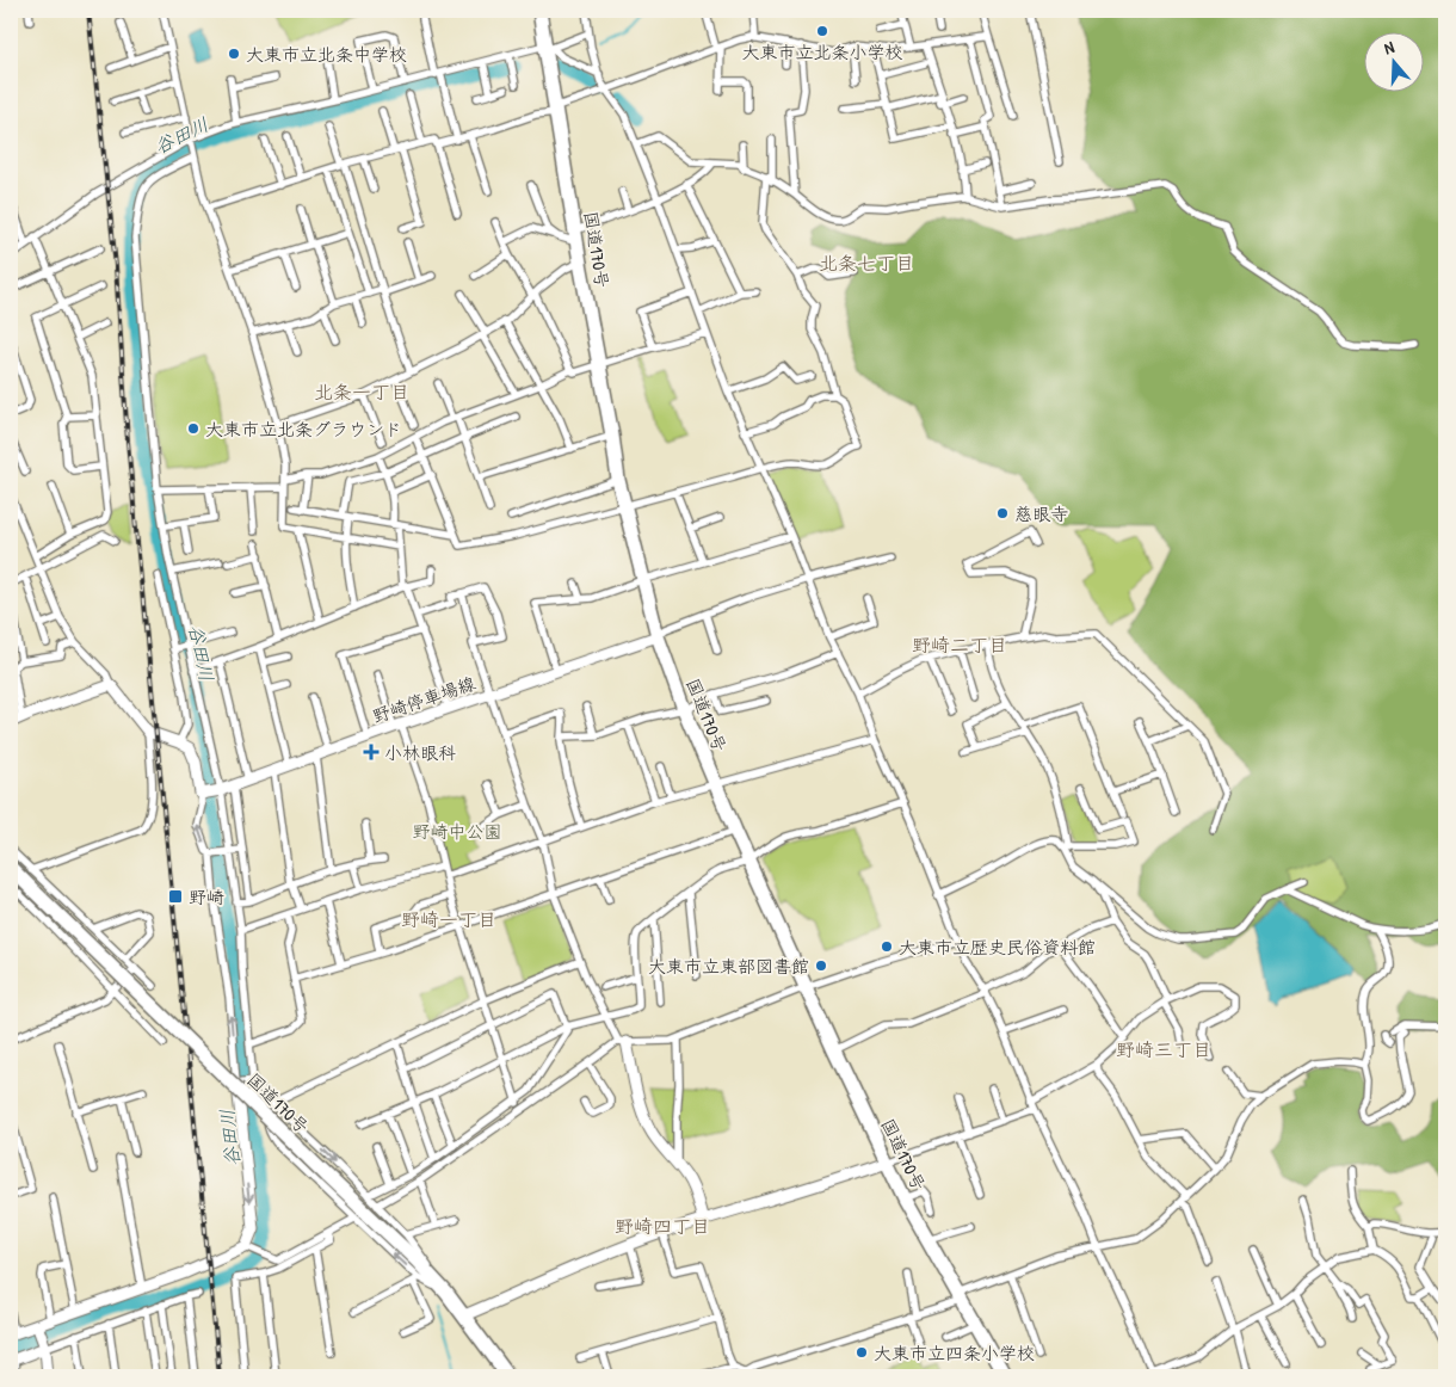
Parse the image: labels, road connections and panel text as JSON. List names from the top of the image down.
{
  "streets": {
    "highway": ["国道170号"],
    "street": ["野崎停車場線"]
  },
  "crossings": [
    ["国道170号", "野崎停車場線"]
  ],
  "districts": [
    "北条七丁目",
    "北条一丁目",
    "野崎二丁目",
    "野崎一丁目",
    "野崎三丁目",
    "野崎四丁目"
  ],
  "water": ["谷田川"],
  "parks": ["野崎中公園"],
  "places": {
    "other": [
      "大東市立北条小学校",
      "大東市立北条中学校",
      "大東市立北条グラウンド",
      "慈眼寺",
      "大東市立歴史民俗資料館",
      "大東市立東部図書館",
      "大東市立四条小学校"
    ],
    "health": ["小林眼科"],
    "transit": ["野崎"]
  },
  "north": "top"
}
